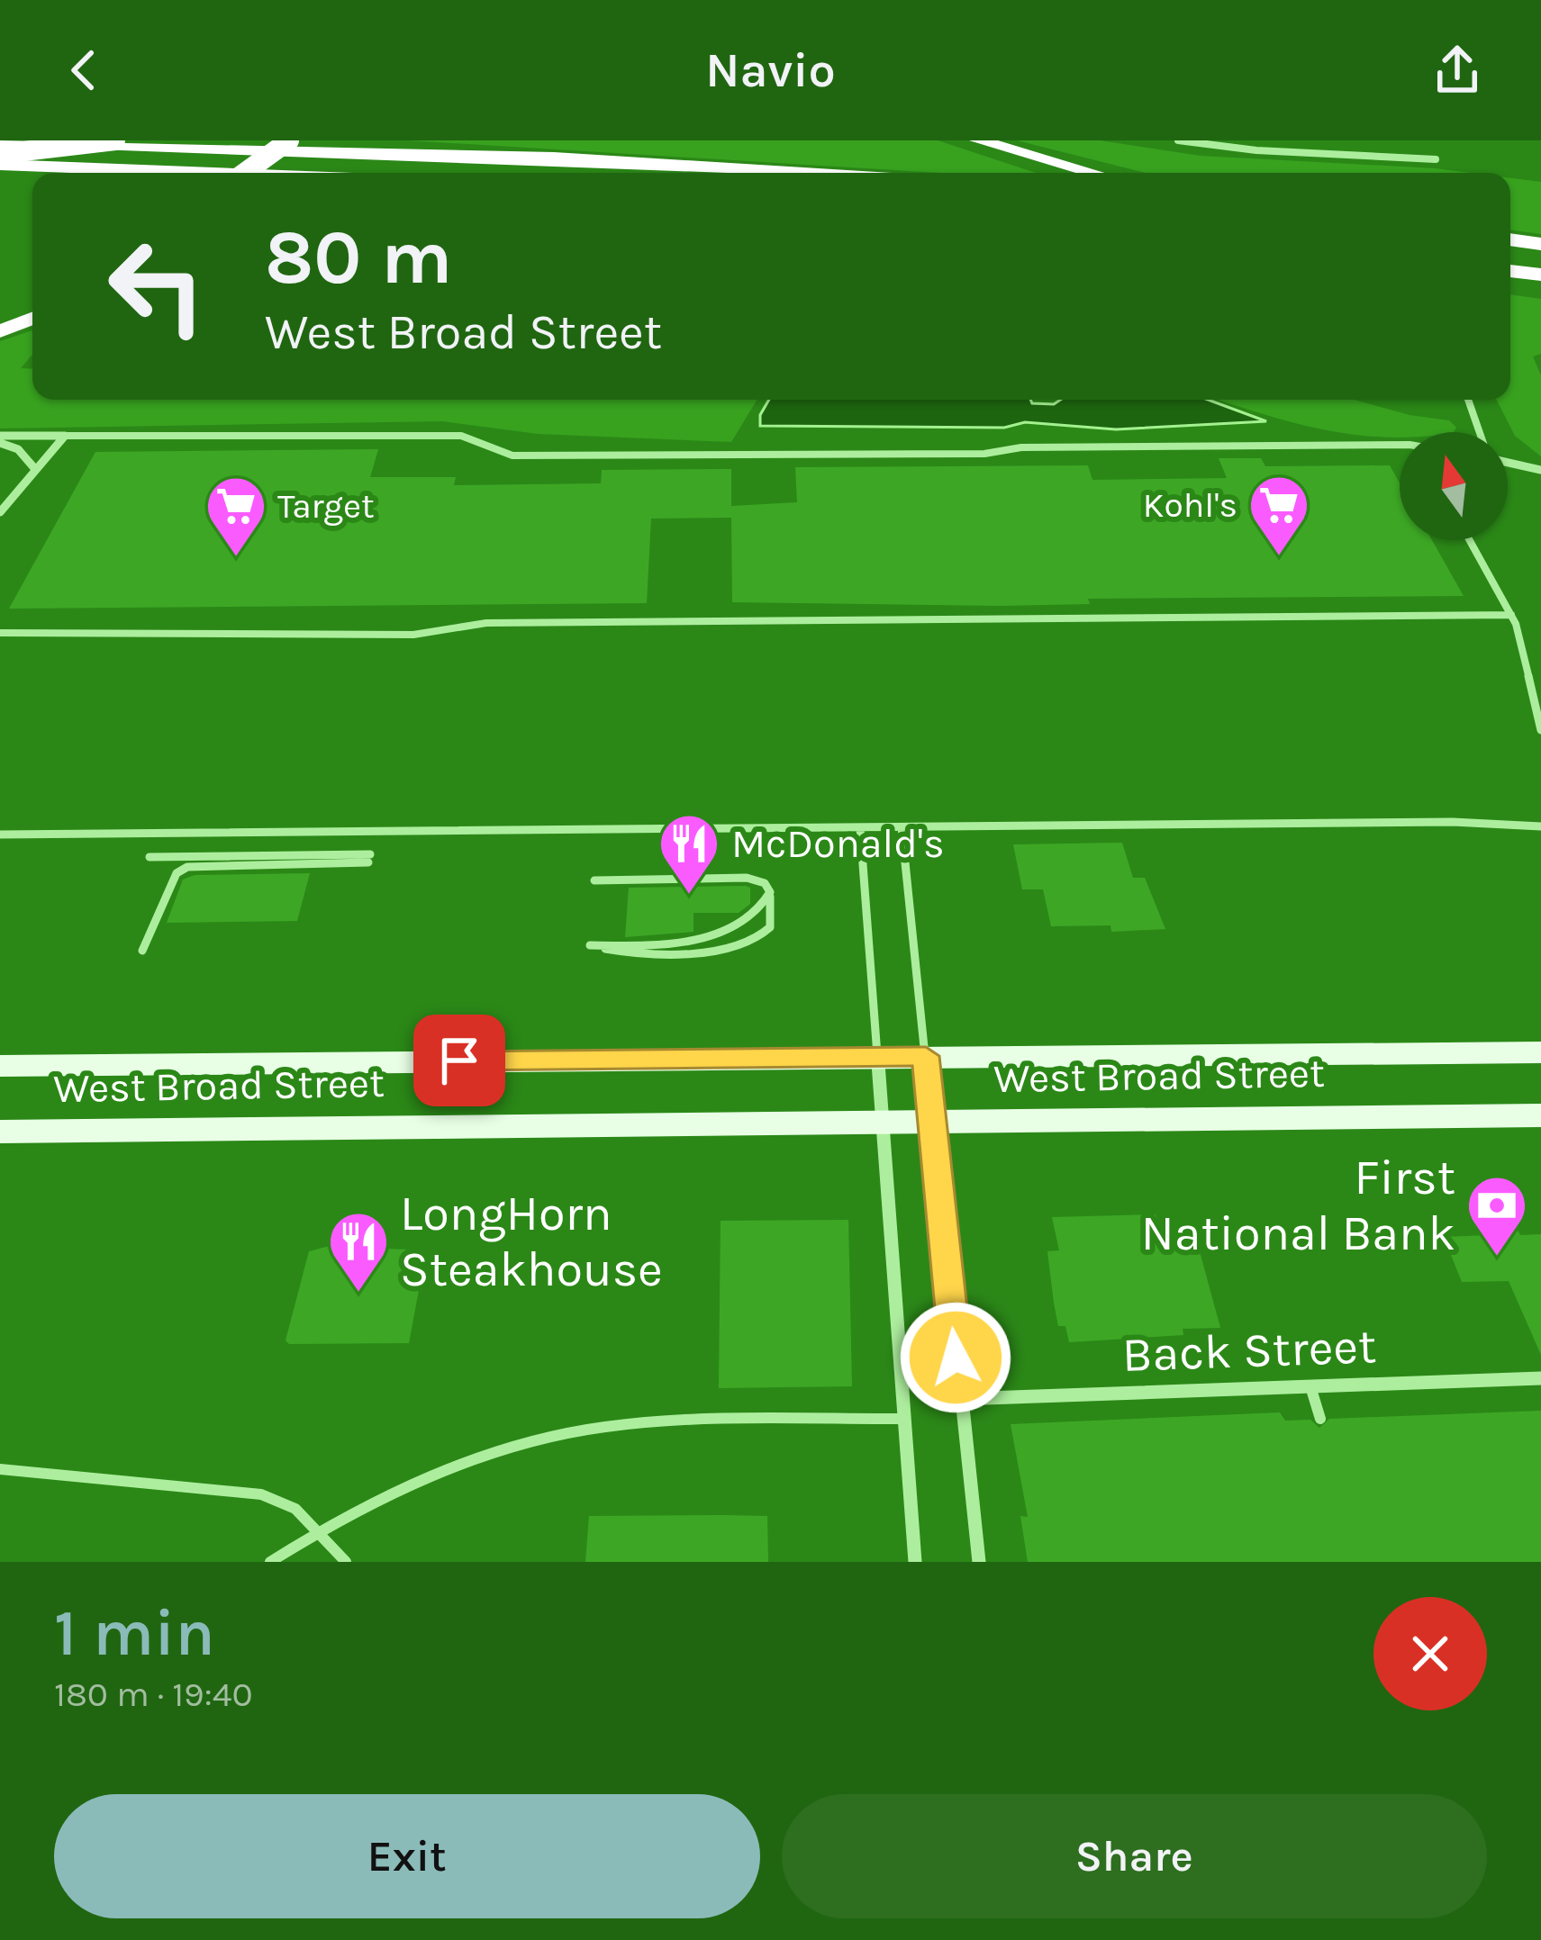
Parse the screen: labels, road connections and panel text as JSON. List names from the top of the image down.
{
  "streets": {
    "main road": ["West Broad Street"],
    "street": ["Back Street"]
  },
  "places": {
    "supermarket": ["Kohl's", "Target"],
    "restaurant": ["McDonald's", "LongHorn Steakhouse"],
    "bank": ["First National Bank"]
  },
  "north": "top",
  "page": {
    "header": "Navio",
    "turn": ["80 m", "West Broad Street"],
    "heading": ["1 min", "180 m · 19:40"],
    "buttons": ["Exit", "Share"]
  }
}
